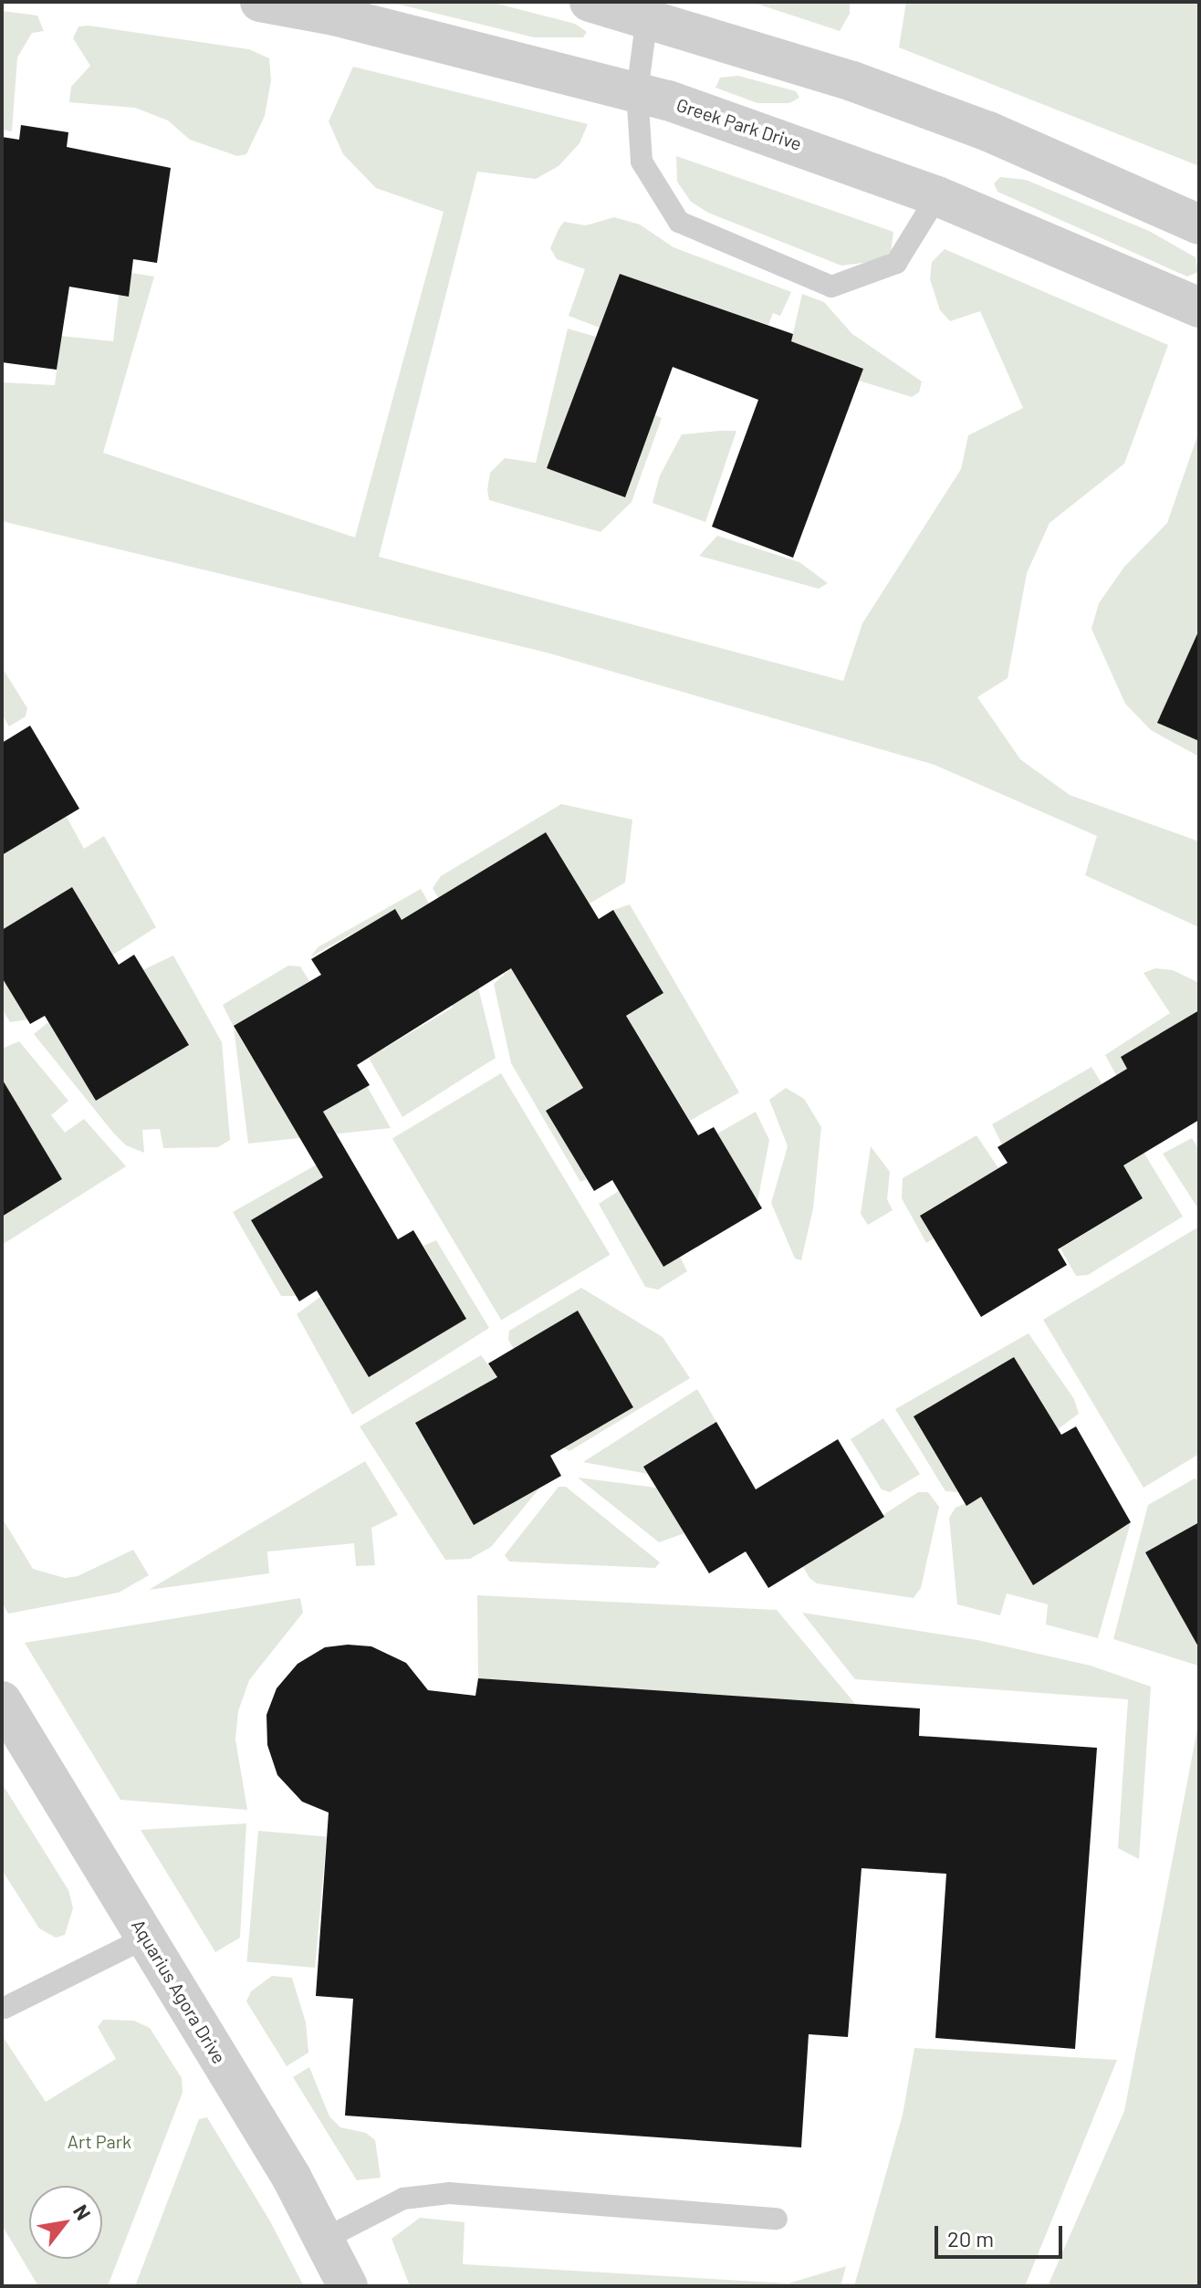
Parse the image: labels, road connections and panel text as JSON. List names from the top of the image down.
{
  "streets": {
    "street": ["Greek Park Drive", "Aquarius Agora Drive"]
  },
  "parks": ["Art Park"],
  "scale_bar": "20 m",
  "north": "top right"
}
